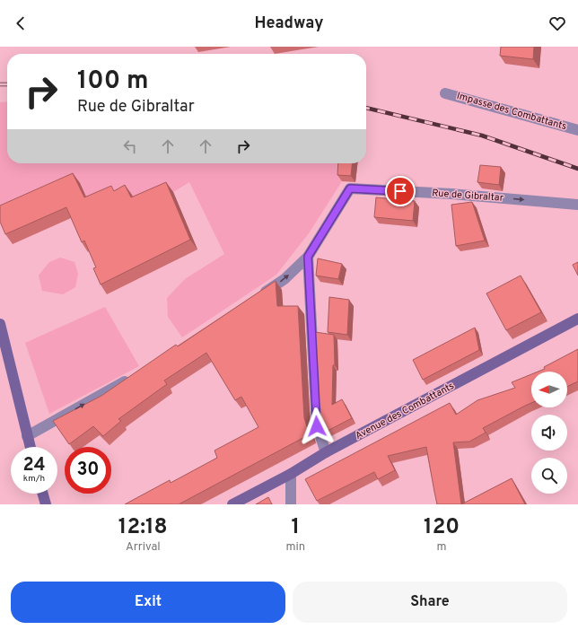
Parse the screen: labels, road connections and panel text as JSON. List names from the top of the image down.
{
  "streets": {
    "street": ["Impasse des Combattants", "Rue de Gibraltar", "Avenue des Combattants"]
  },
  "one_way": ["Rue de Gibraltar"],
  "north": "left",
  "page": {
    "header": "Headway",
    "turn": ["100 m", "Rue de Gibraltar"],
    "speed": "24 km/h",
    "limit": "30",
    "eta": [
      "12:18",
      "Arrival",
      "1",
      "min",
      "120",
      "m"
    ],
    "buttons": ["Exit", "Share"]
  }
}
